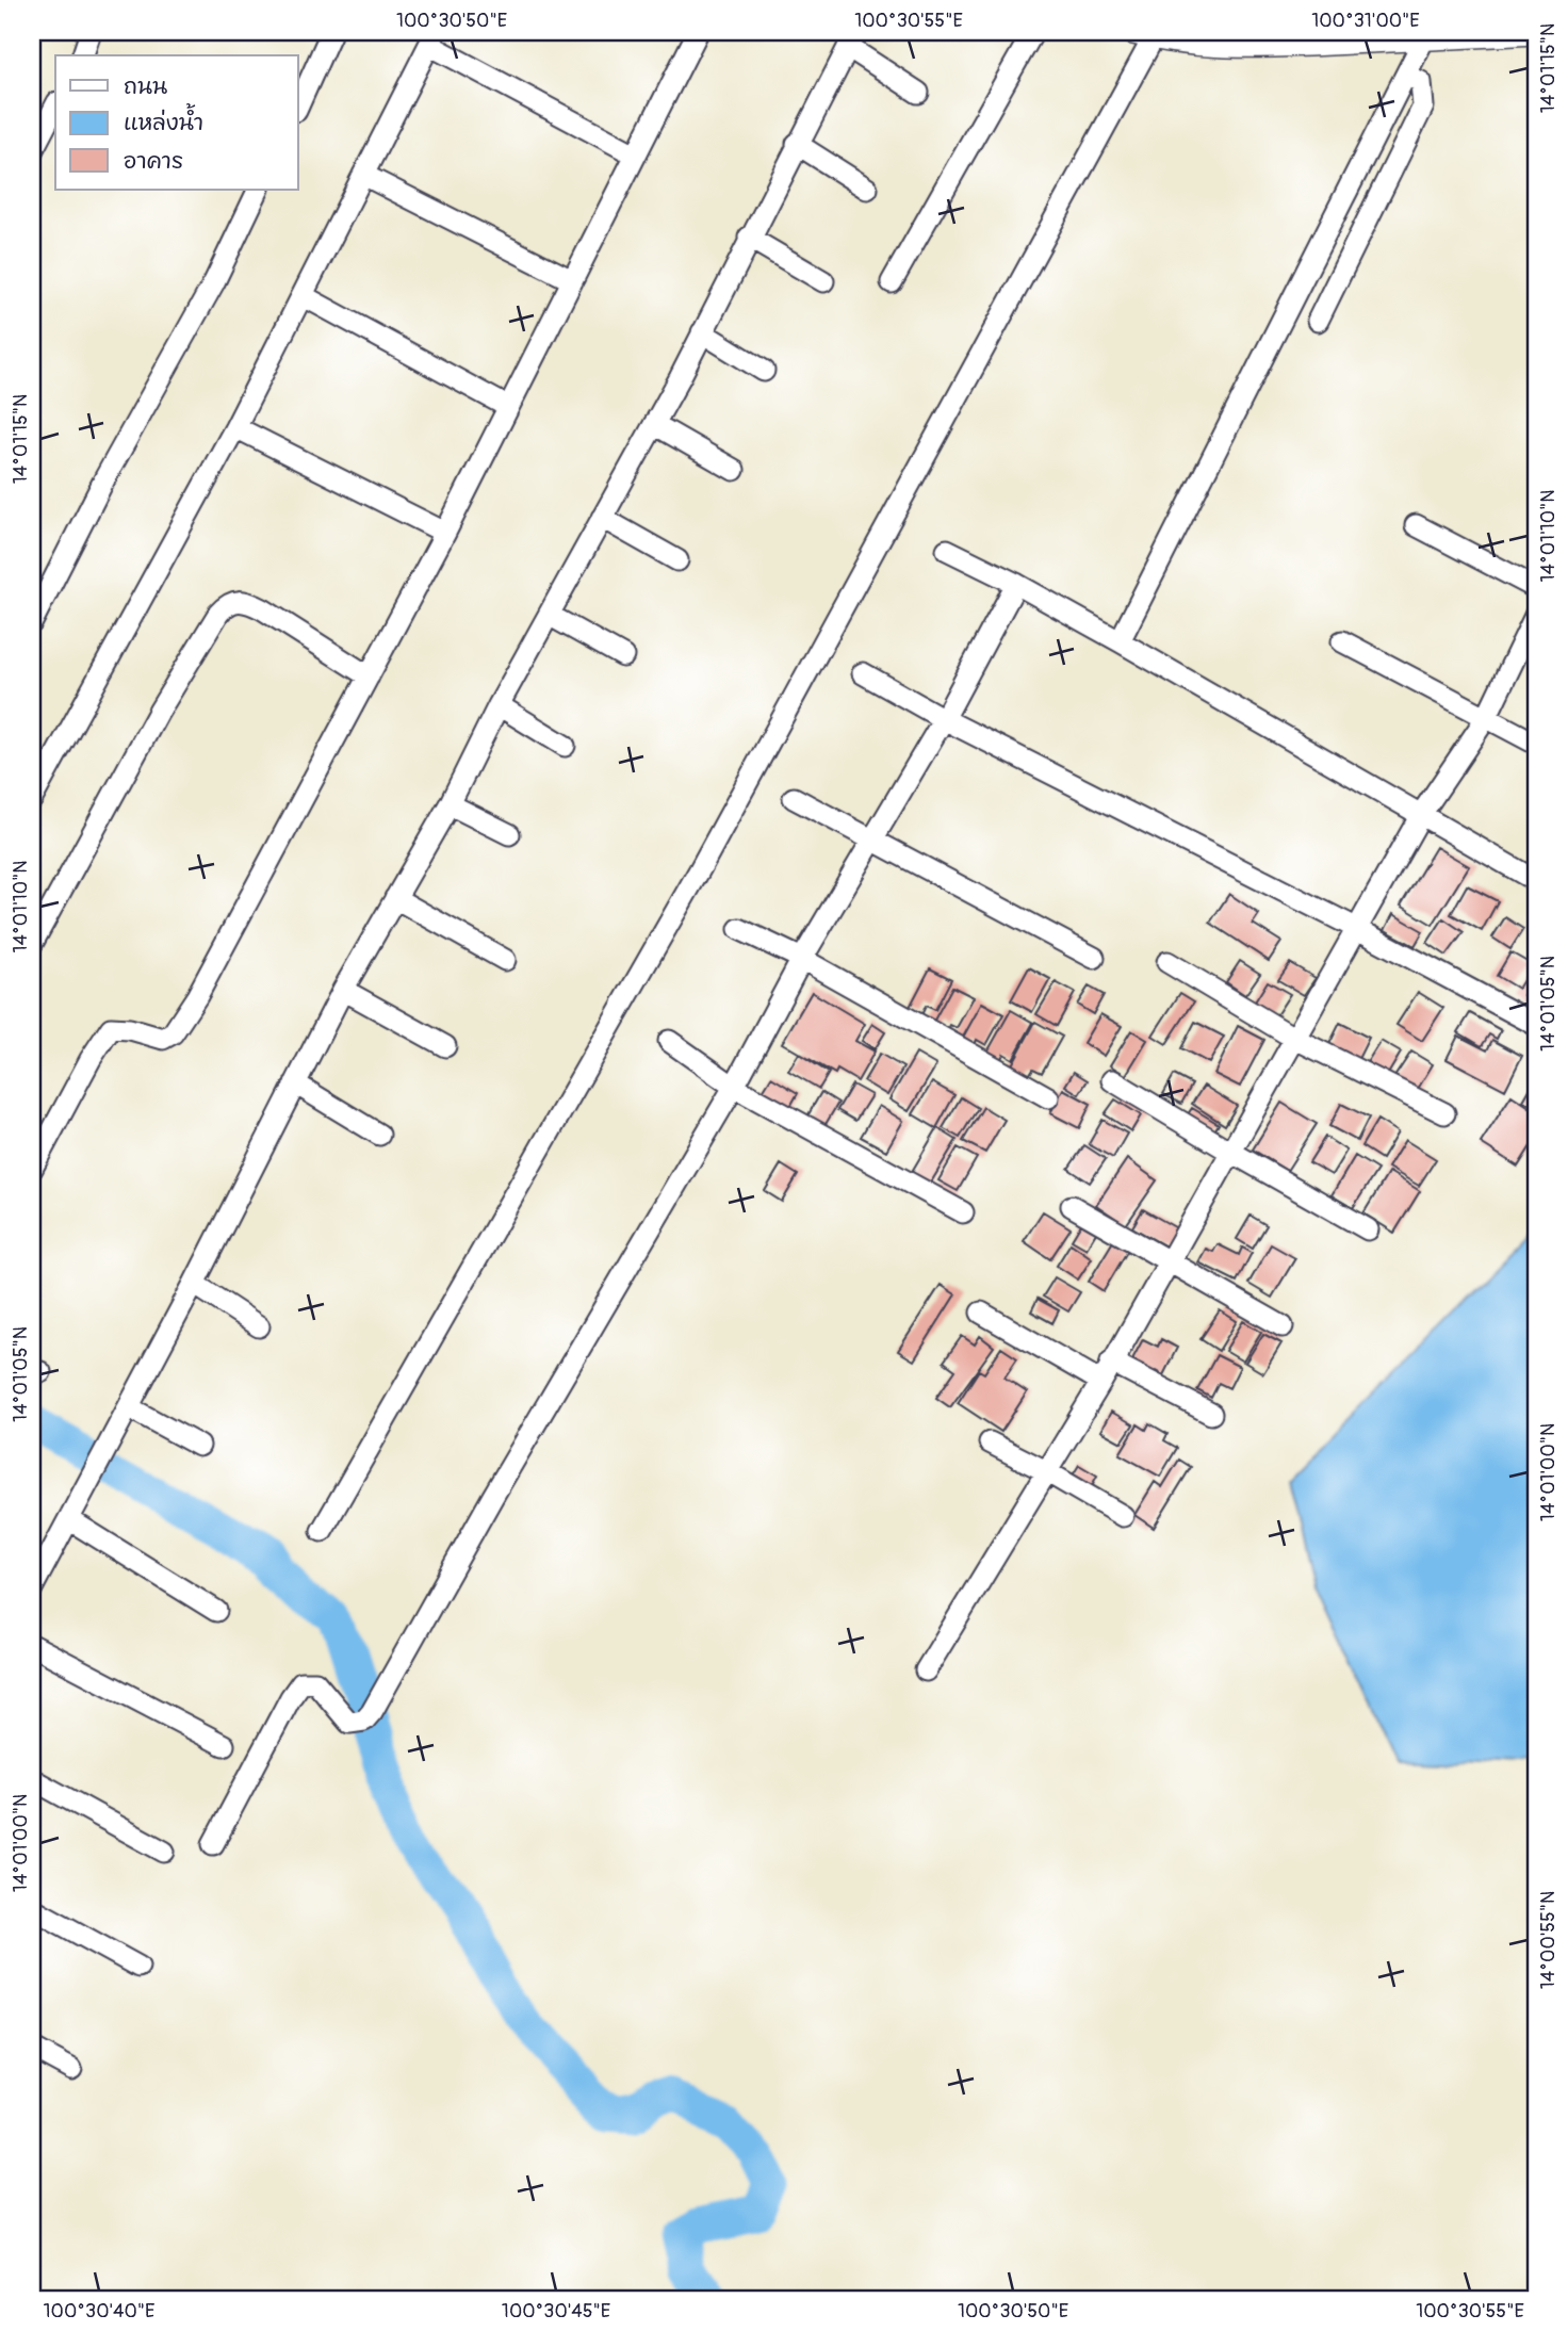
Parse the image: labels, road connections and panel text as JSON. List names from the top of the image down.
{
  "legend": ["ถนน", "แหล่งน้ำ", "อาคาร"],
  "coordinates": [
    "100°30'50\"E",
    "100°30'55\"E",
    "100°31'00\"E",
    "14°01'15\"N",
    "14°01'10\"N",
    "14°01'05\"N",
    "14°01'00\"N",
    "14°00'55\"N",
    "100°30'40\"E",
    "100°30'45\"E"
  ]
}
